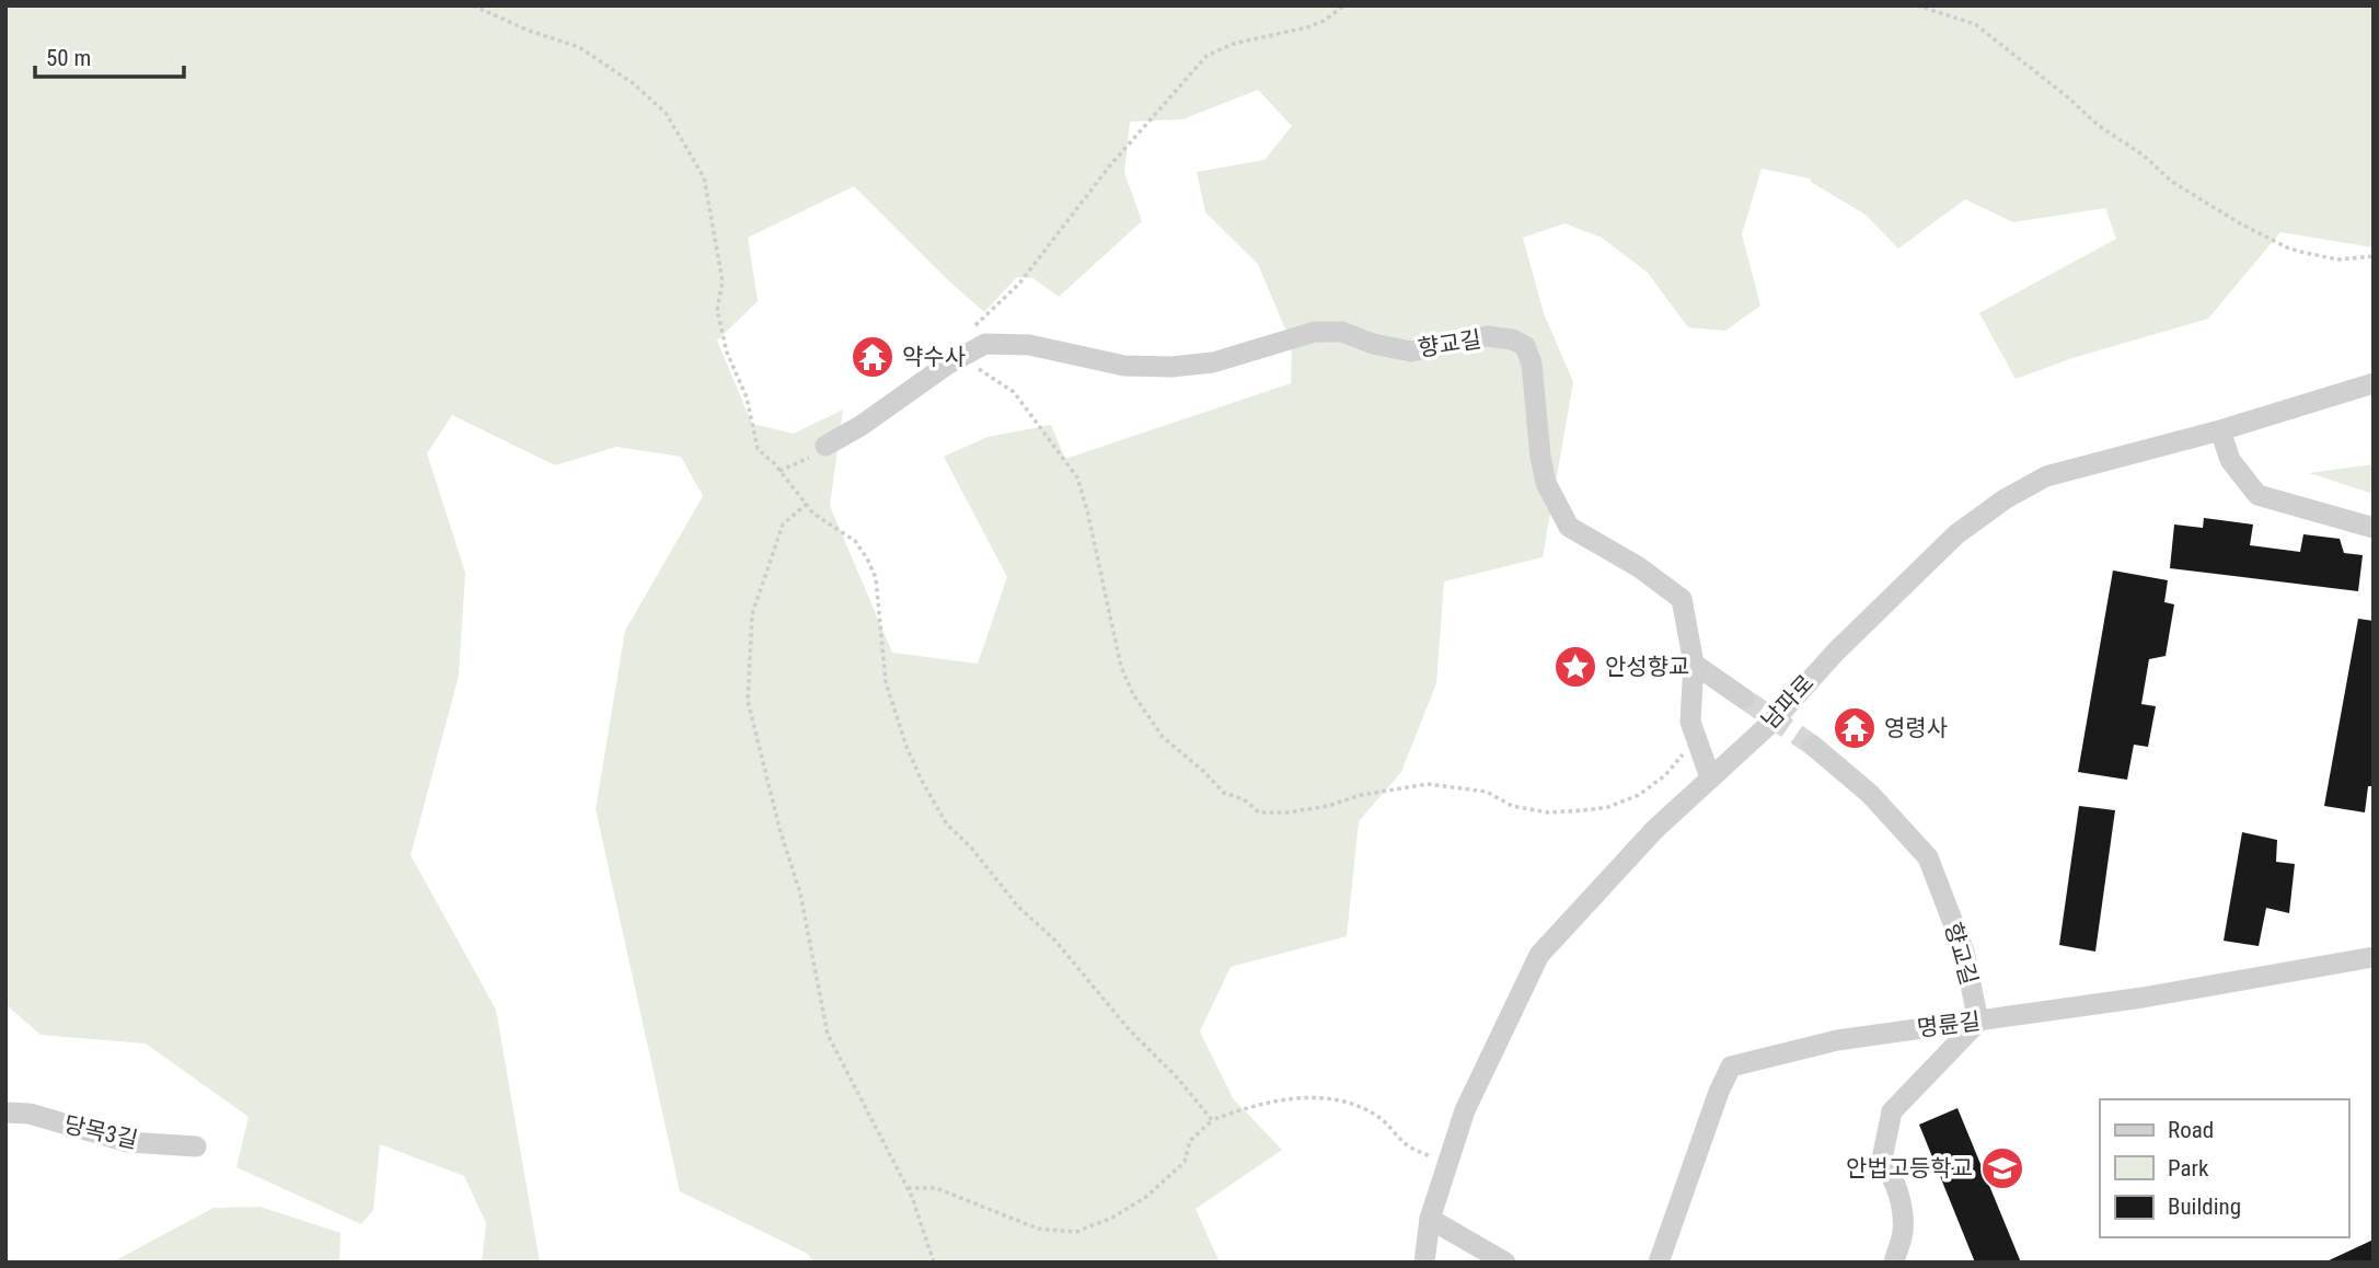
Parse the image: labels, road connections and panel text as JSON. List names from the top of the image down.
{
  "streets": {
    "street": [
      "향교길",
      "남파로",
      "명륜길",
      "당목3길"
    ]
  },
  "crossings": [
    ["향교길", "남파로"],
    ["향교길", "명륜길"]
  ],
  "places": {
    "temple": ["약수사", "영령사"],
    "place": ["안성향교"],
    "school or university": ["안법고등학교"]
  },
  "legend": ["Road", "Park", "Building"],
  "scale_bar": "50 m"
}
